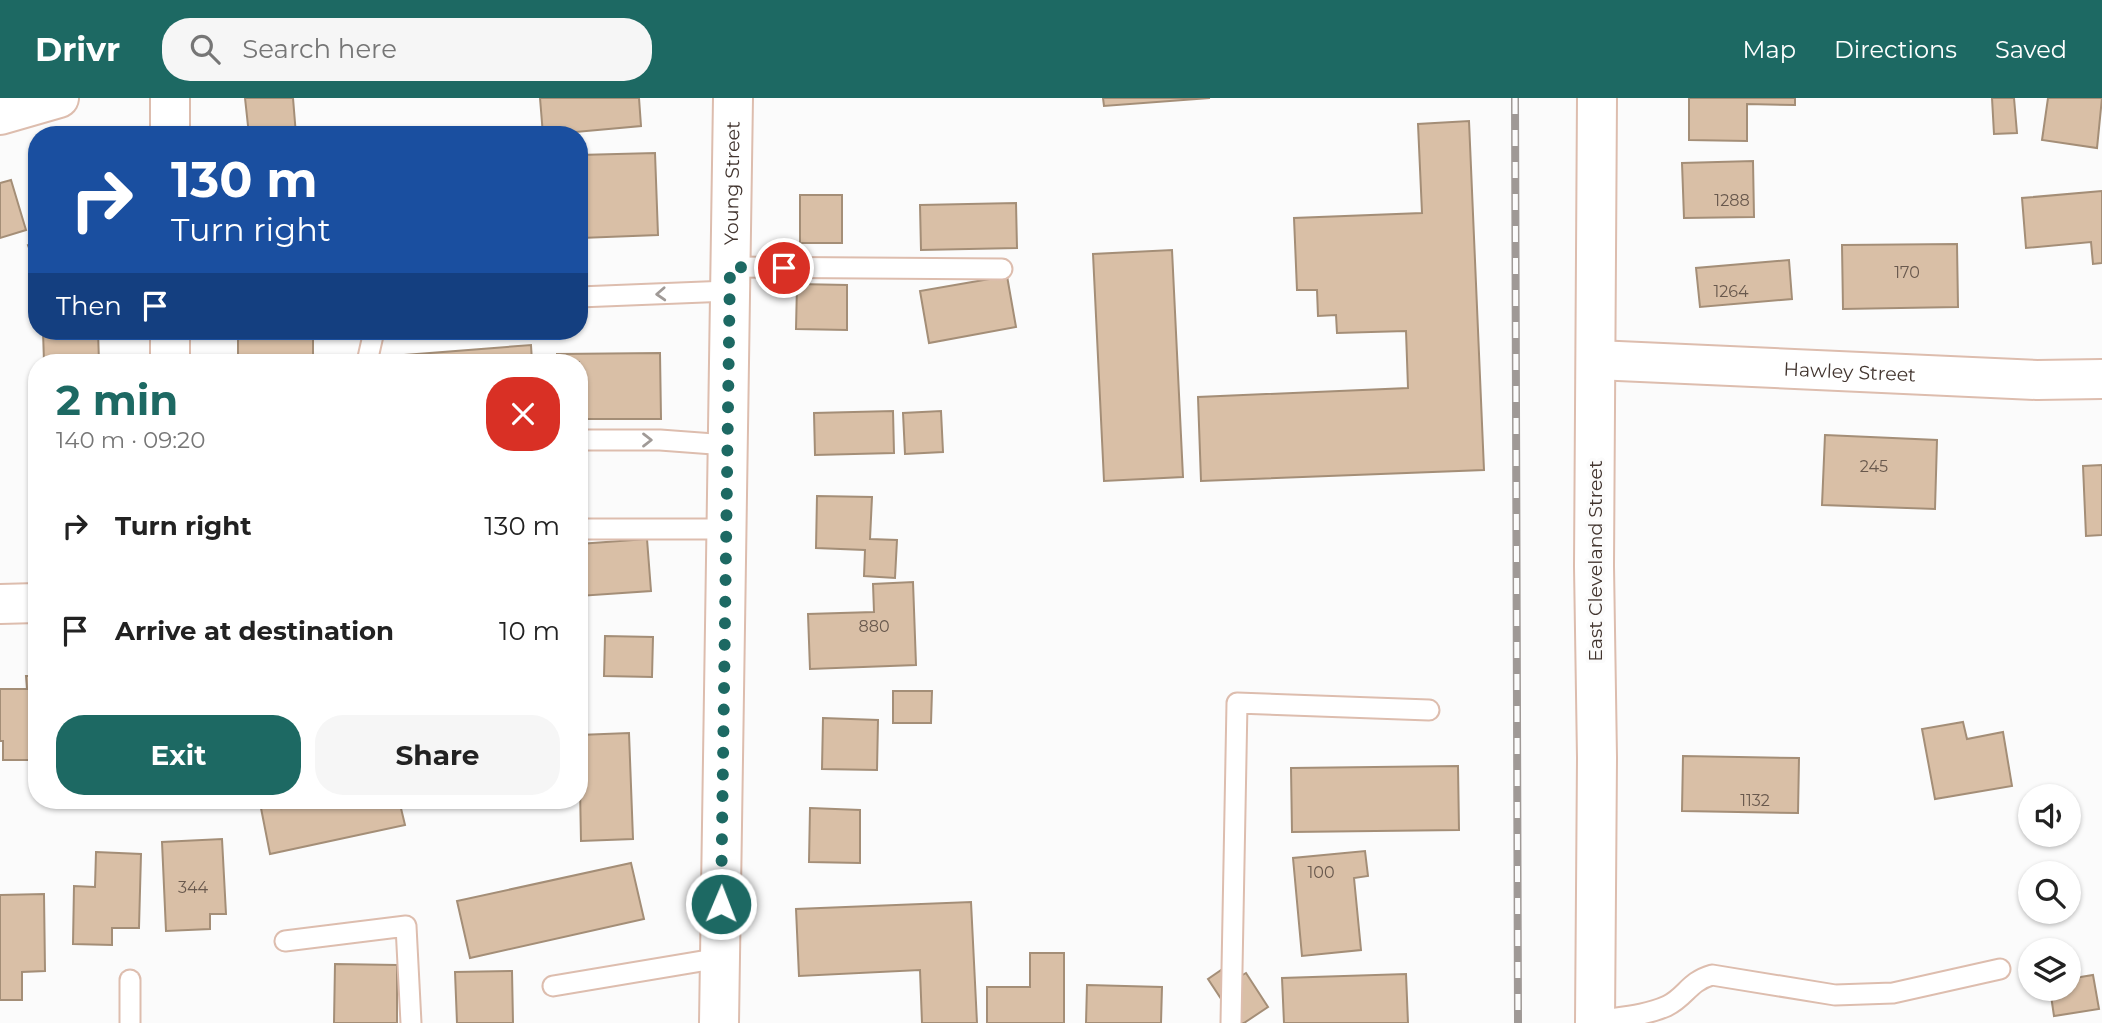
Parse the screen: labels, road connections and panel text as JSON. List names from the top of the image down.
{
  "streets": {
    "street": ["Young Street", "Hawley Street", "East Cleveland Street"]
  },
  "crossings": [
    ["Hawley Street", "East Cleveland Street"]
  ],
  "house_numbers": [
    "1288",
    "170",
    "1264",
    "245",
    "880",
    "1132",
    "100",
    "344"
  ],
  "page": {
    "header": "Drivr",
    "search": "Search here",
    "nav": ["Map", "Directions", "Saved"],
    "turn": ["130 m", "Turn right"],
    "then": "Then",
    "heading": ["2 min", "140 m · 09:20"],
    "list": [
      {
        "name": "Turn right",
        "value": "130 m"
      },
      {
        "name": "Arrive at destination",
        "value": "10 m"
      }
    ],
    "buttons": ["Exit", "Share"]
  }
}
